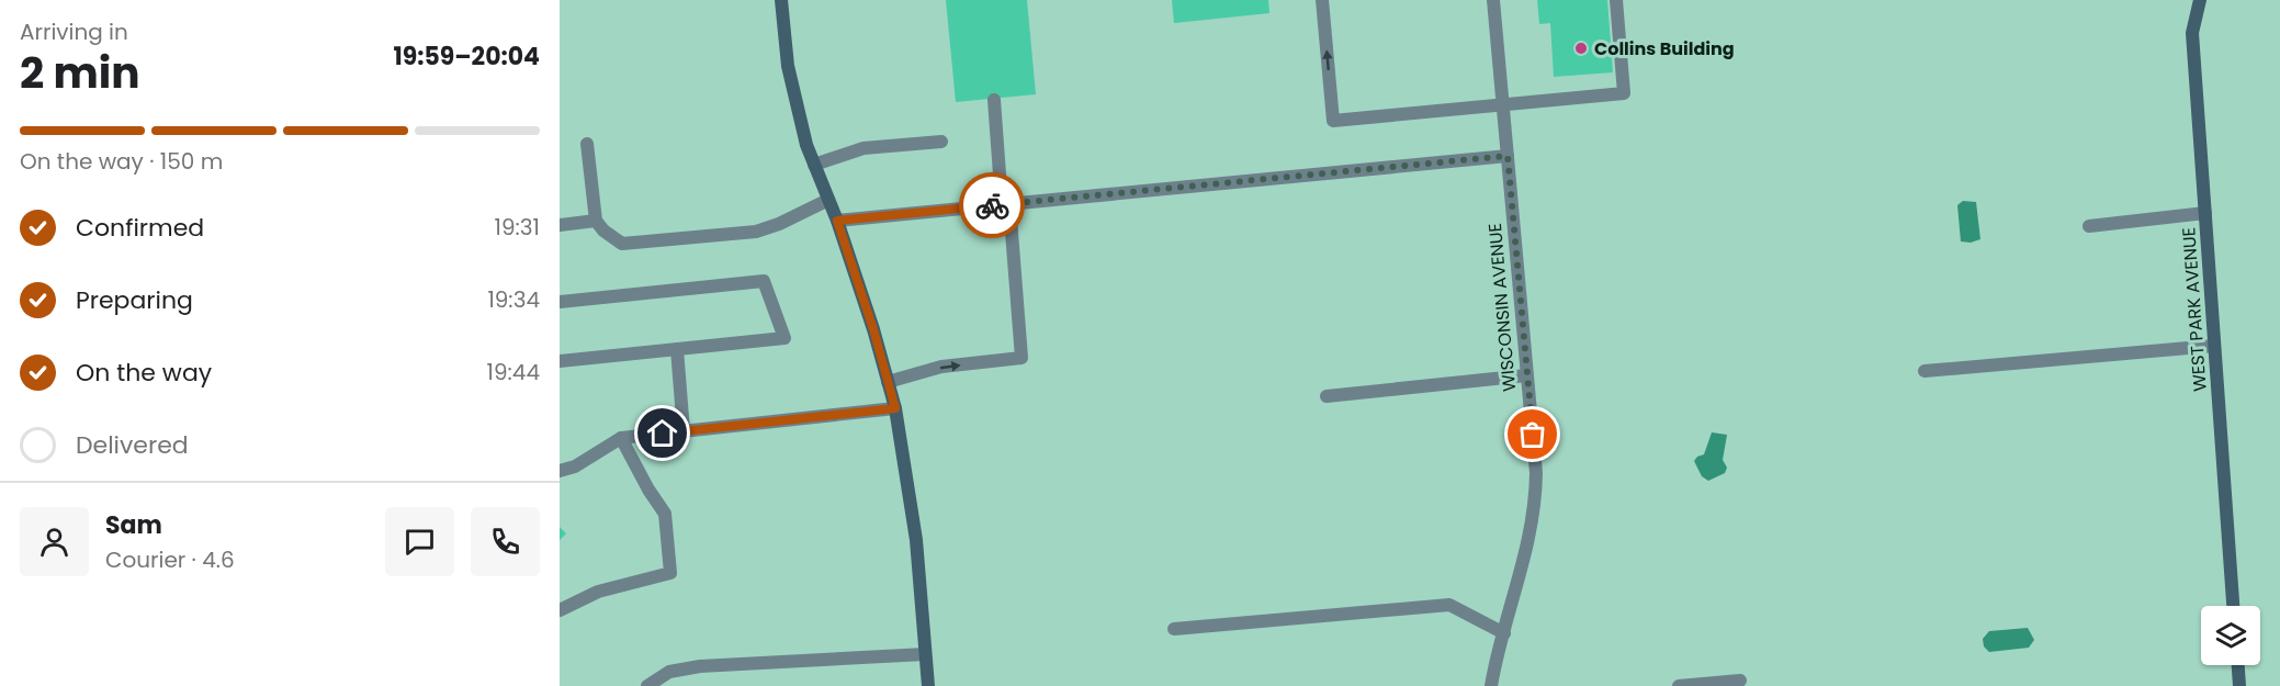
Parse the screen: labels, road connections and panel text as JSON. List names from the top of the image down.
{
  "streets": {
    "street": ["WISCONSIN AVENUE", "WEST PARK AVENUE"]
  },
  "places": ["Collins Building"],
  "page": {
    "heading": ["2 min", "Arriving in", "19:59–20:04"],
    "panel": ["Sam", "Courier · 4.6"],
    "bar": "On the way · 150 m",
    "list": [
      ["Confirmed", "19:31"],
      ["Preparing", "19:34"],
      ["On the way", "19:44"],
      "Delivered"
    ]
  }
}
